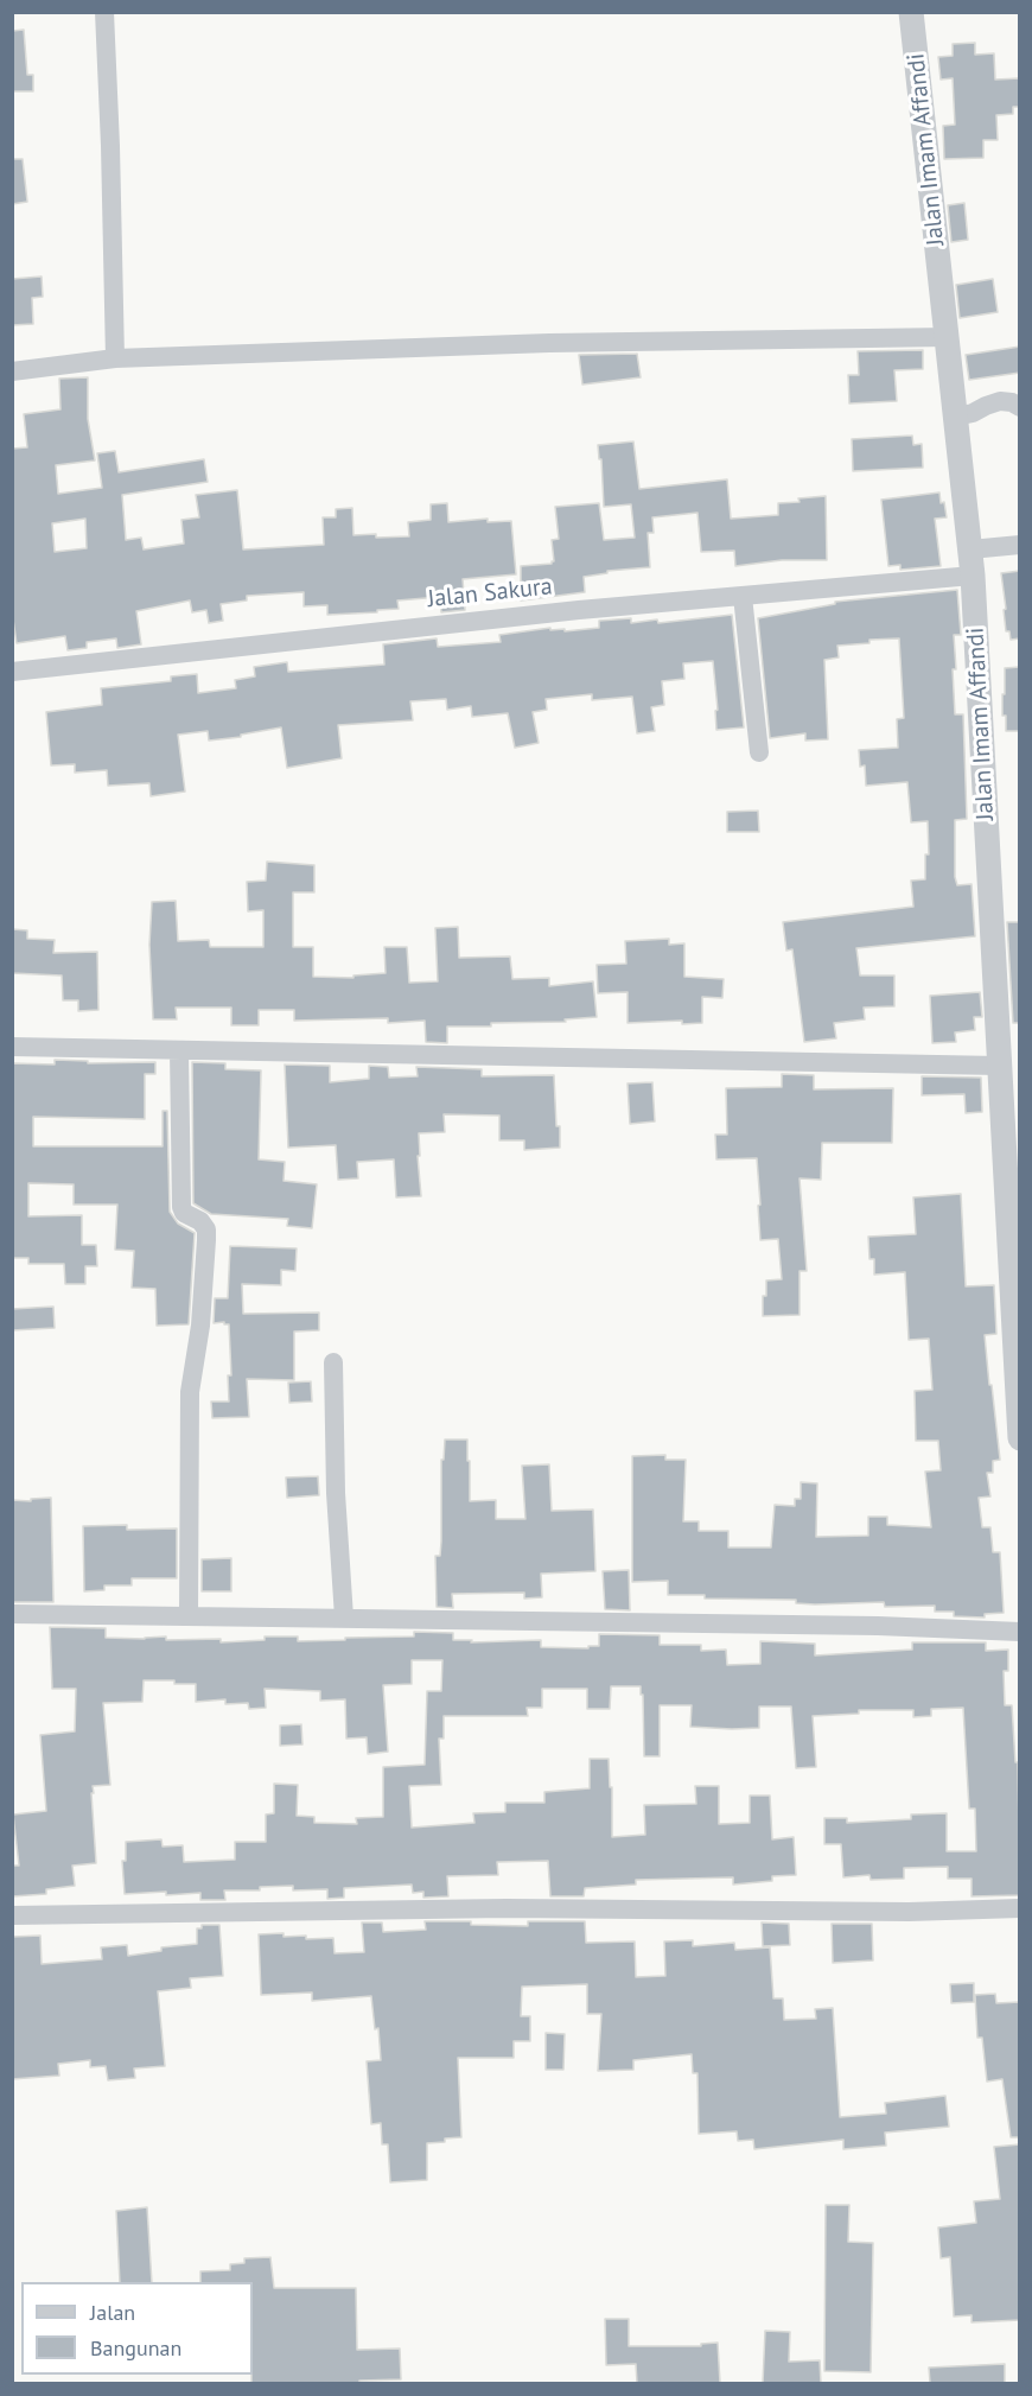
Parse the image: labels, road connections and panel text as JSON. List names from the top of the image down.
{
  "streets": {
    "street": ["Jalan Imam Affandi", "Jalan Sakura"]
  },
  "crossings": [
    ["Jalan Imam Affandi", "Jalan Sakura"]
  ],
  "legend": ["Jalan", "Bangunan"]
}
